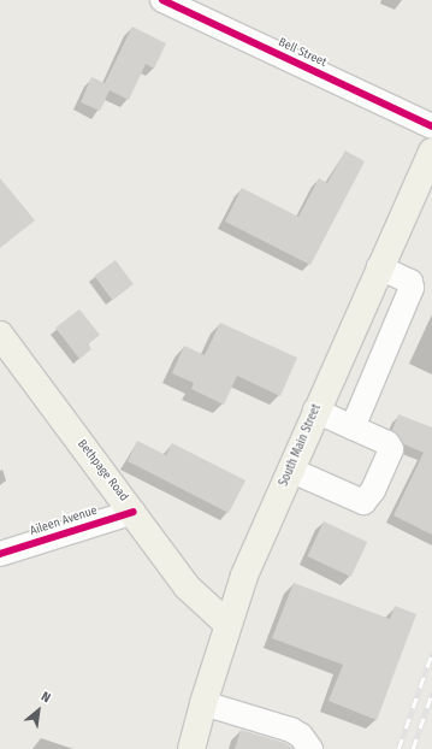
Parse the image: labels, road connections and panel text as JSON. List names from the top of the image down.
{
  "streets": {
    "main road": ["South Main Street", "Bethpage Road"],
    "street": ["Bell Street", "Aileen Avenue"]
  },
  "crossings": [
    ["South Main Street", "Bethpage Road"],
    ["Bethpage Road", "Aileen Avenue"]
  ],
  "north": "top right"
}
